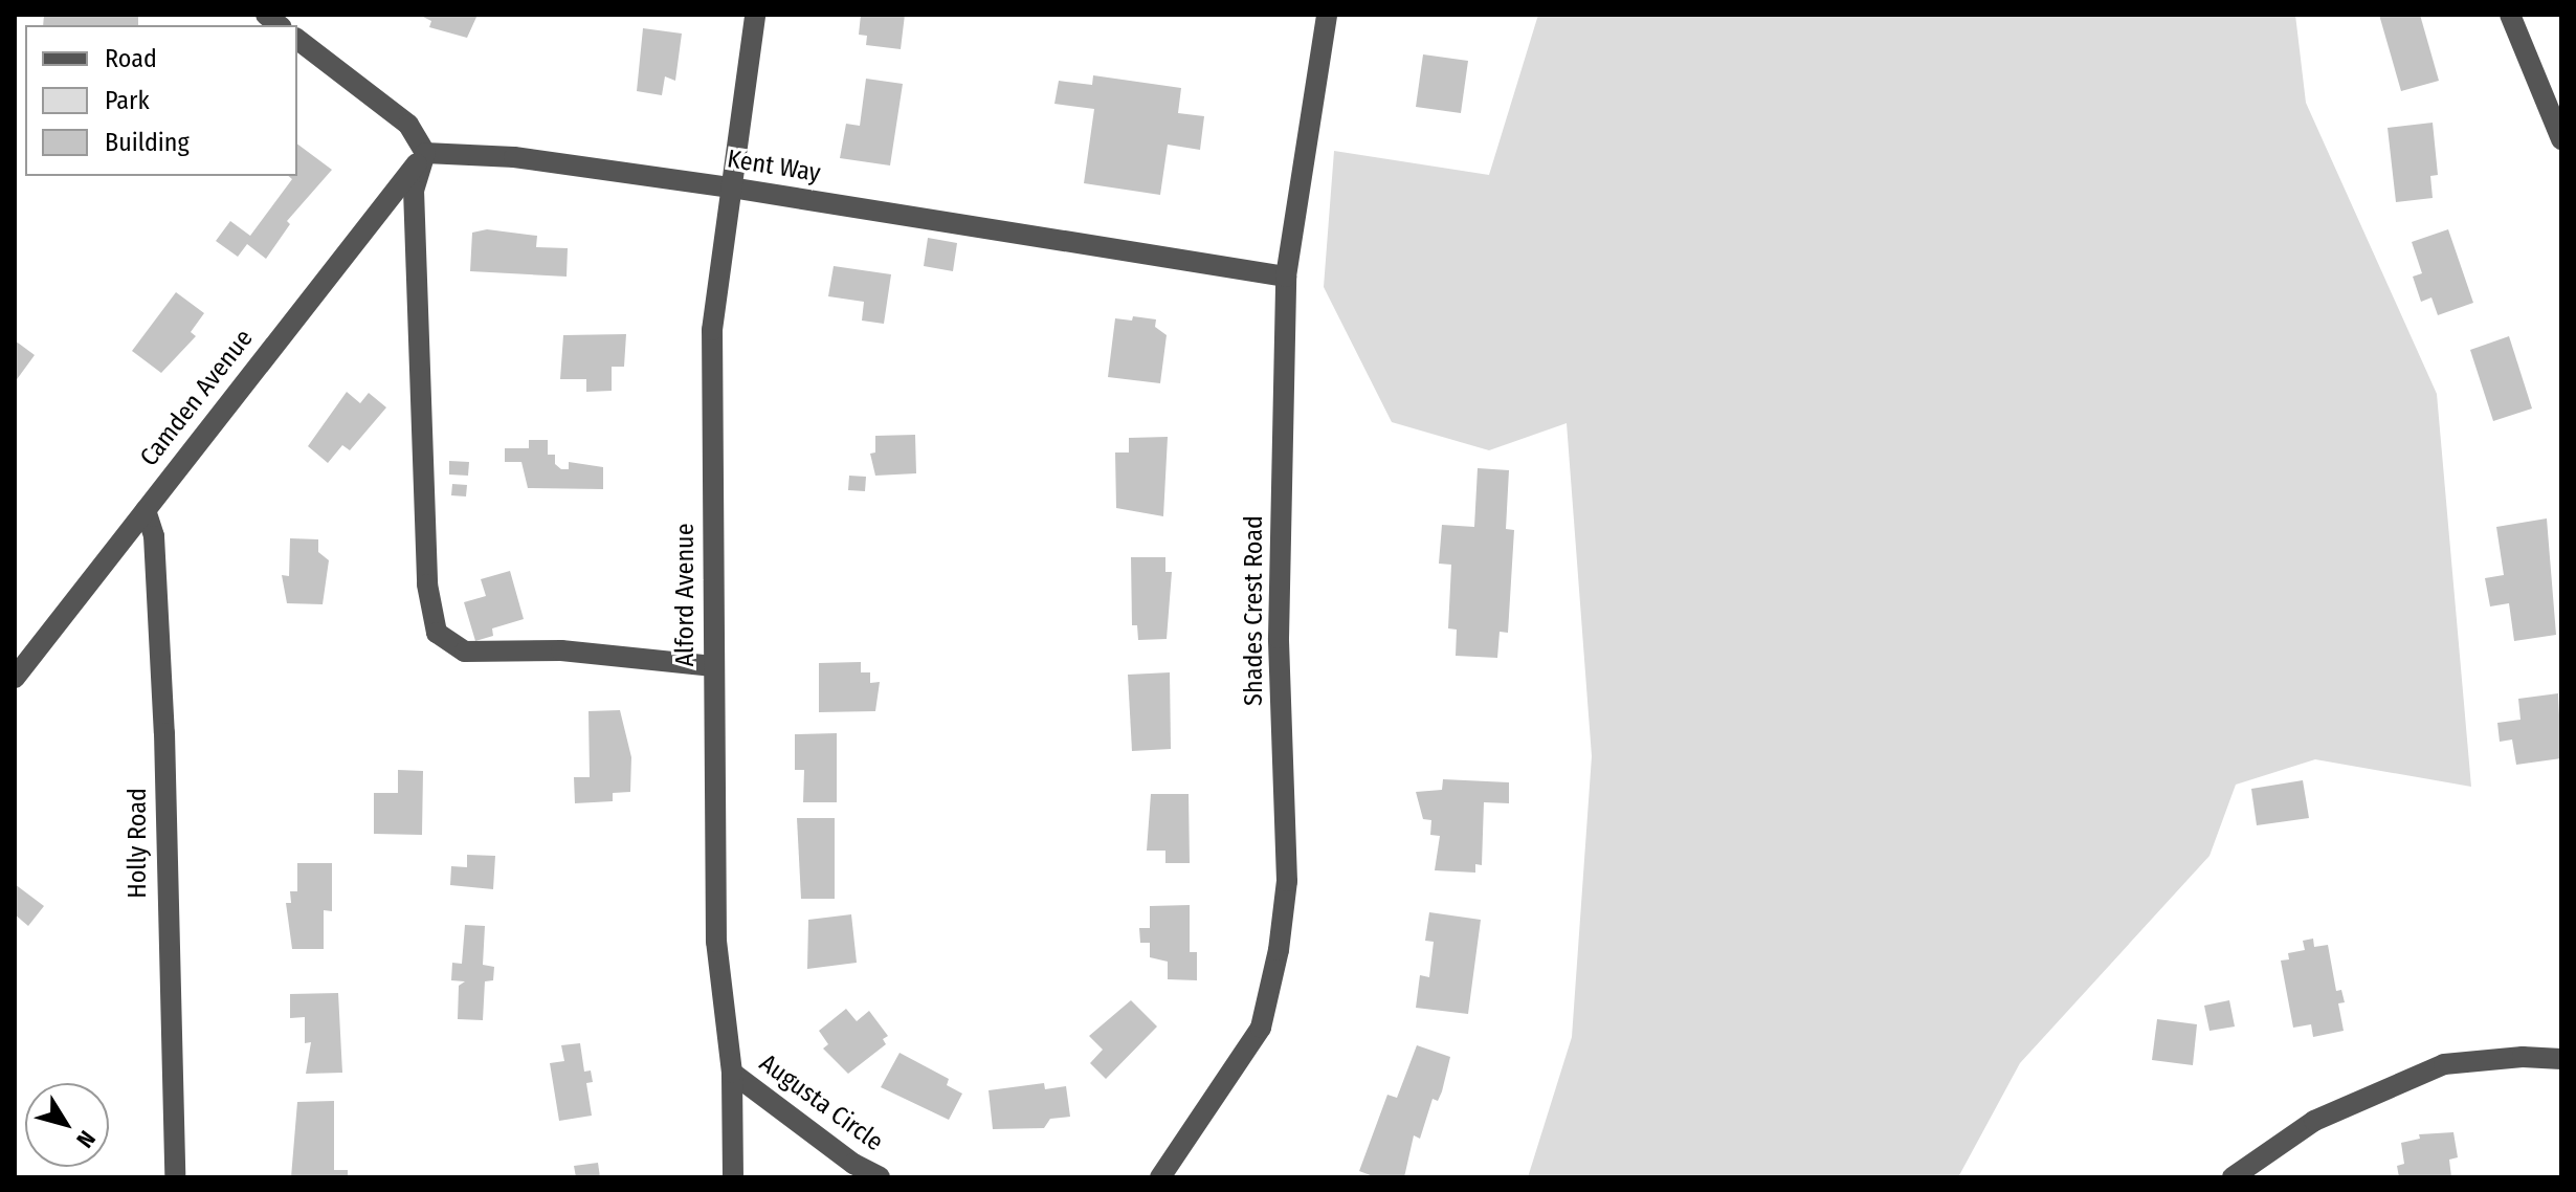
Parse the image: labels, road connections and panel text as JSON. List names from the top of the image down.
{
  "streets": {
    "street": [
      "Kent Way",
      "Camden Avenue",
      "Alford Avenue",
      "Shades Crest Road",
      "Holly Road",
      "Augusta Circle"
    ]
  },
  "crossings": [
    ["Kent Way", "Camden Avenue"],
    ["Kent Way", "Alford Avenue"],
    ["Kent Way", "Shades Crest Road"],
    ["Camden Avenue", "Holly Road"],
    ["Alford Avenue", "Augusta Circle"]
  ],
  "legend": ["Road", "Park", "Building"],
  "north": "bottom right"
}
